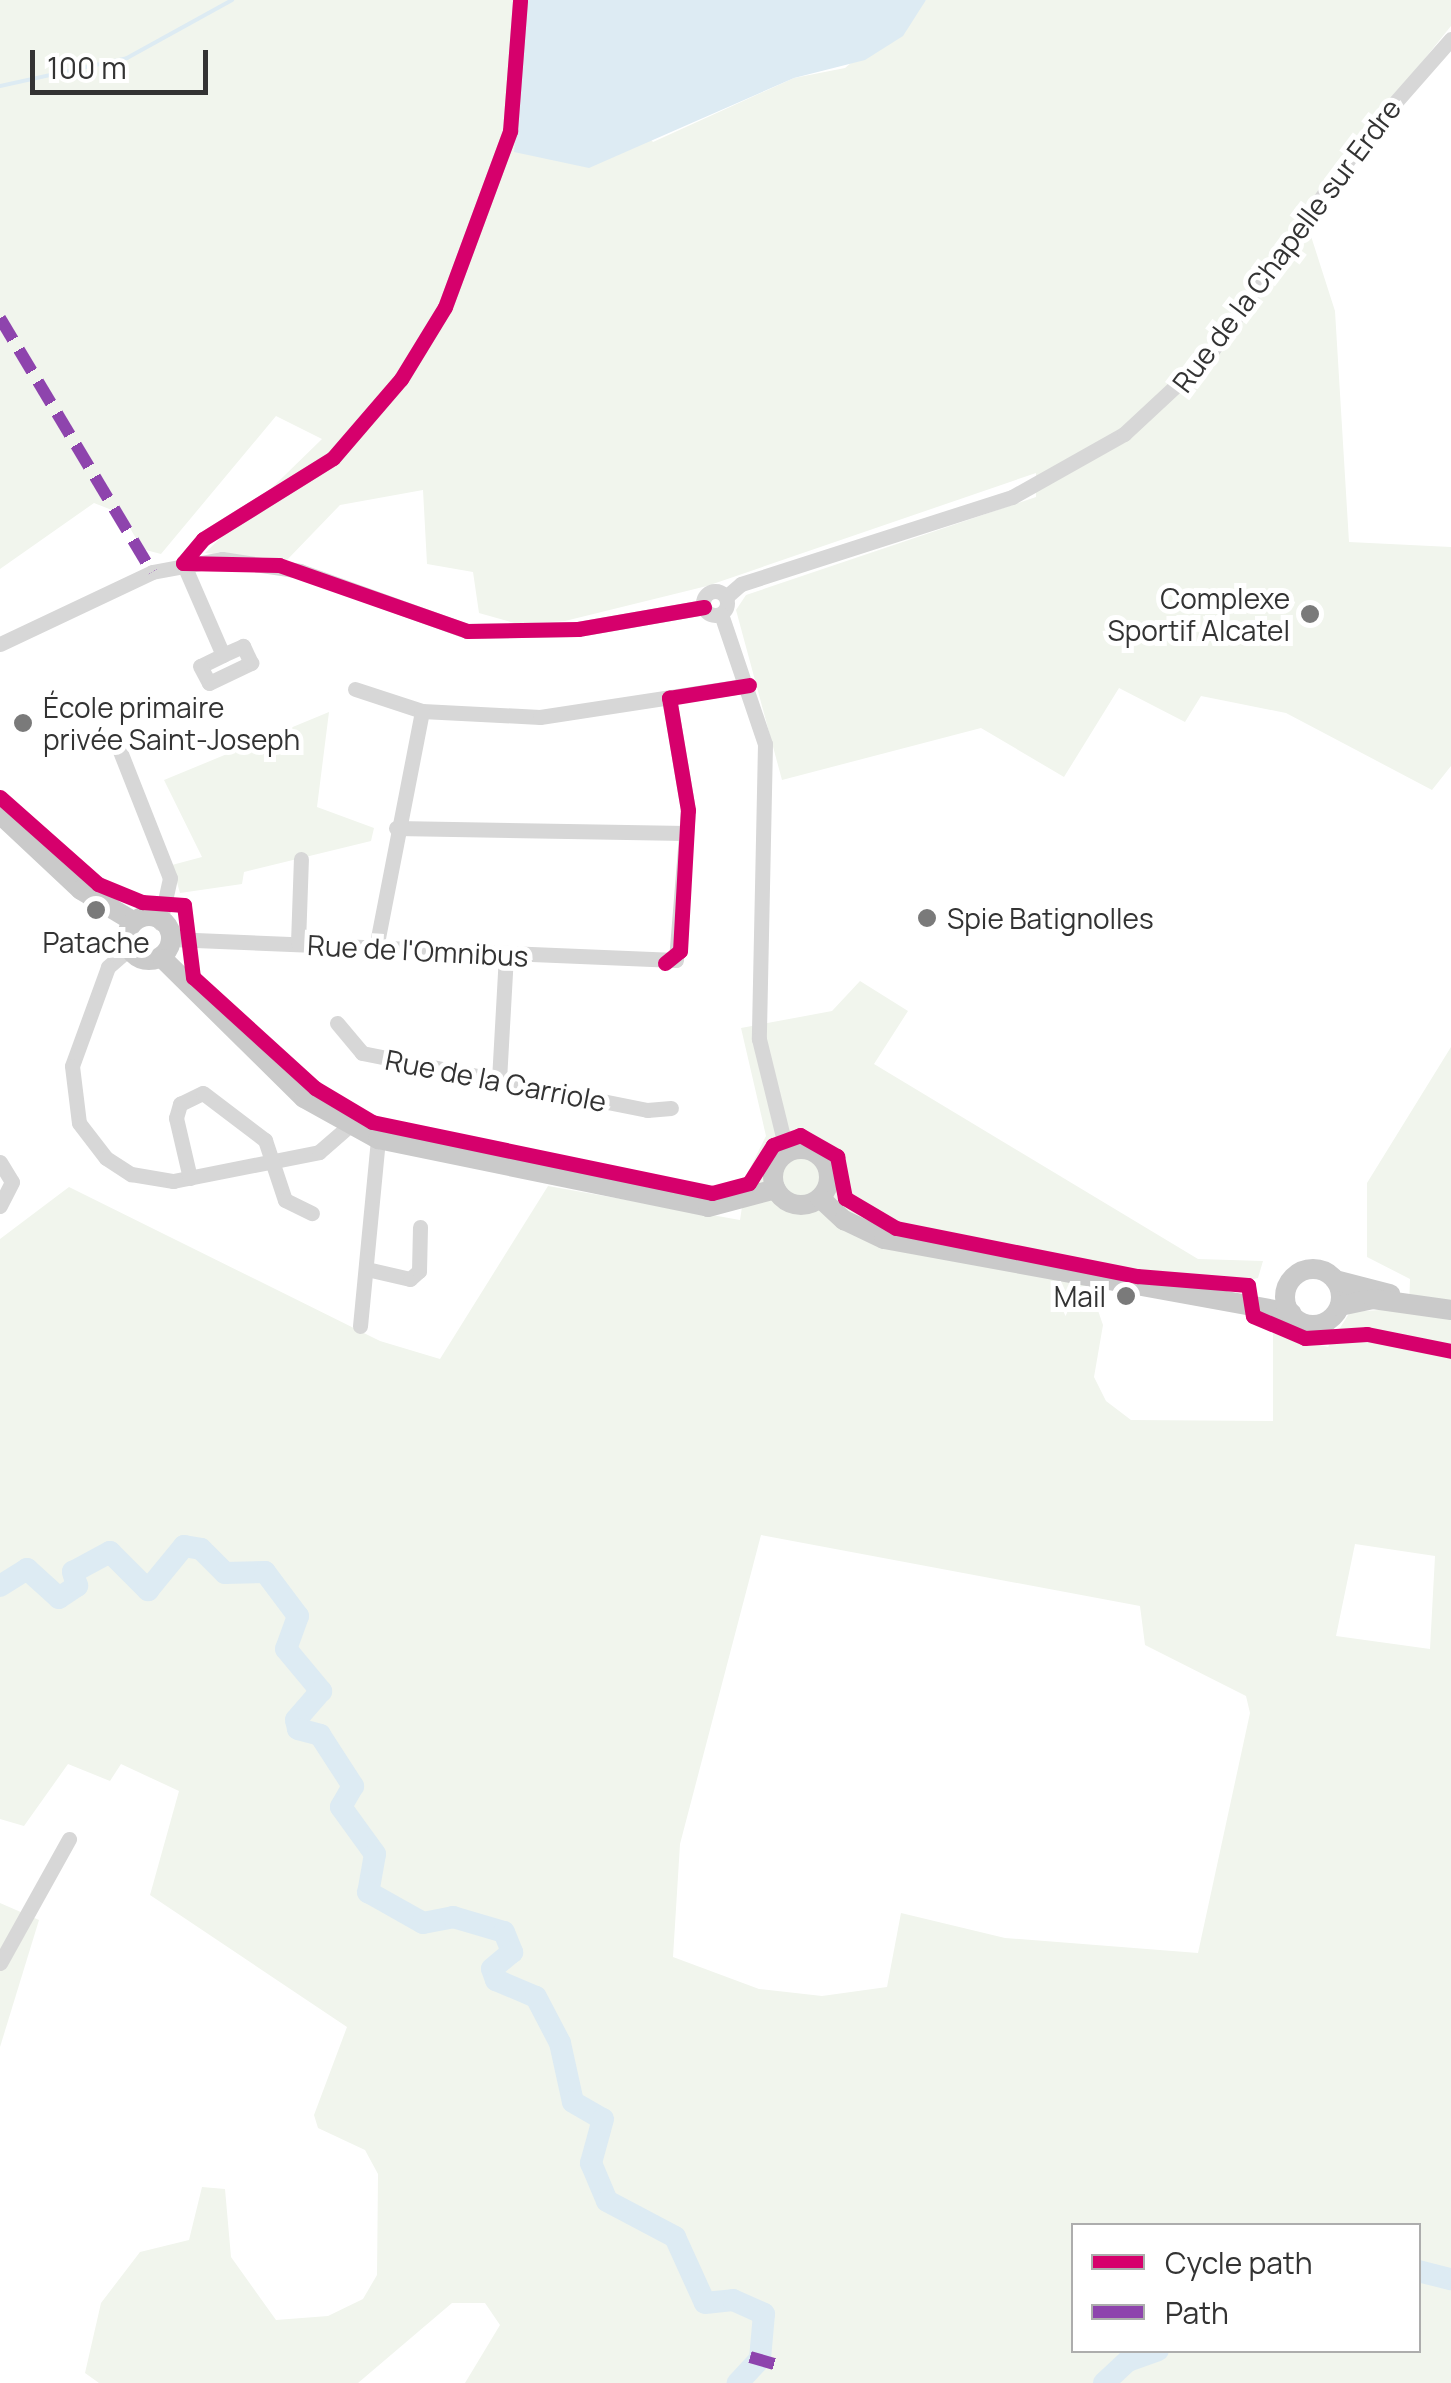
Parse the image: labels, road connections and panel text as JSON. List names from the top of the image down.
{
  "streets": {
    "street": ["Rue de la Chapelle sur Erdre", "Rue de l'Omnibus", "Rue de la Carriole"]
  },
  "places": [
    "Complexe Sportif Alcatel",
    "École primaire privée Saint-Joseph",
    "Patache",
    "Spie Batignolles",
    "Mail"
  ],
  "legend": ["Cycle path", "Path"],
  "scale_bar": "100 m"
}
